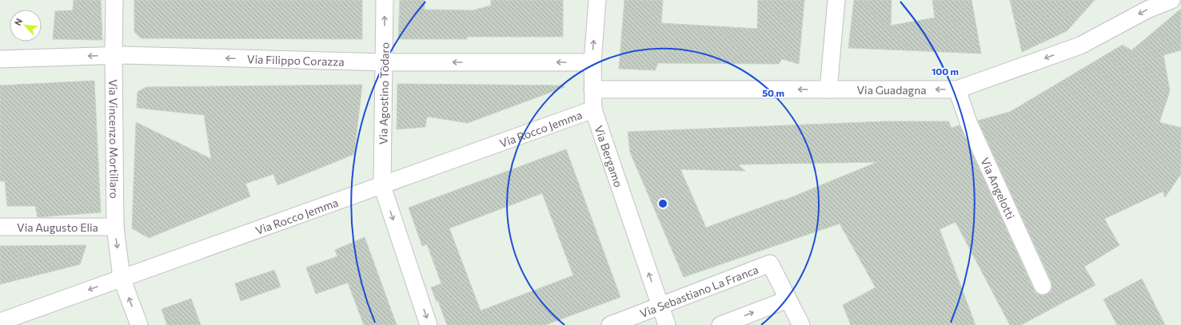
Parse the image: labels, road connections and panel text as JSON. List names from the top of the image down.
{
  "streets": {
    "street": [
      "Via Filippo Corazza",
      "Via Guadagna",
      "Via Agostino Todaro",
      "Via Rocco Jemma",
      "Via Vincenzo Mortillaro",
      "Via Bergamo",
      "Via Angelotti",
      "Via Augusto Elia",
      "Via Sebastiano La Franca"
    ]
  },
  "crossings": [
    ["Via Filippo Corazza", "Via Agostino Todaro"],
    ["Via Filippo Corazza", "Via Vincenzo Mortillaro"],
    ["Via Filippo Corazza", "Via Bergamo"],
    ["Via Guadagna", "Via Bergamo"],
    ["Via Guadagna", "Via Angelotti"],
    ["Via Agostino Todaro", "Via Rocco Jemma"],
    ["Via Rocco Jemma", "Via Vincenzo Mortillaro"],
    ["Via Rocco Jemma", "Via Bergamo"],
    ["Via Vincenzo Mortillaro", "Via Augusto Elia"],
    ["Via Bergamo", "Via Sebastiano La Franca"]
  ],
  "one_way": ["Via Filippo Corazza", "Via Guadagna", "Via Bergamo"],
  "north": "top left",
  "rings": ["100 m", "50 m"]
}
